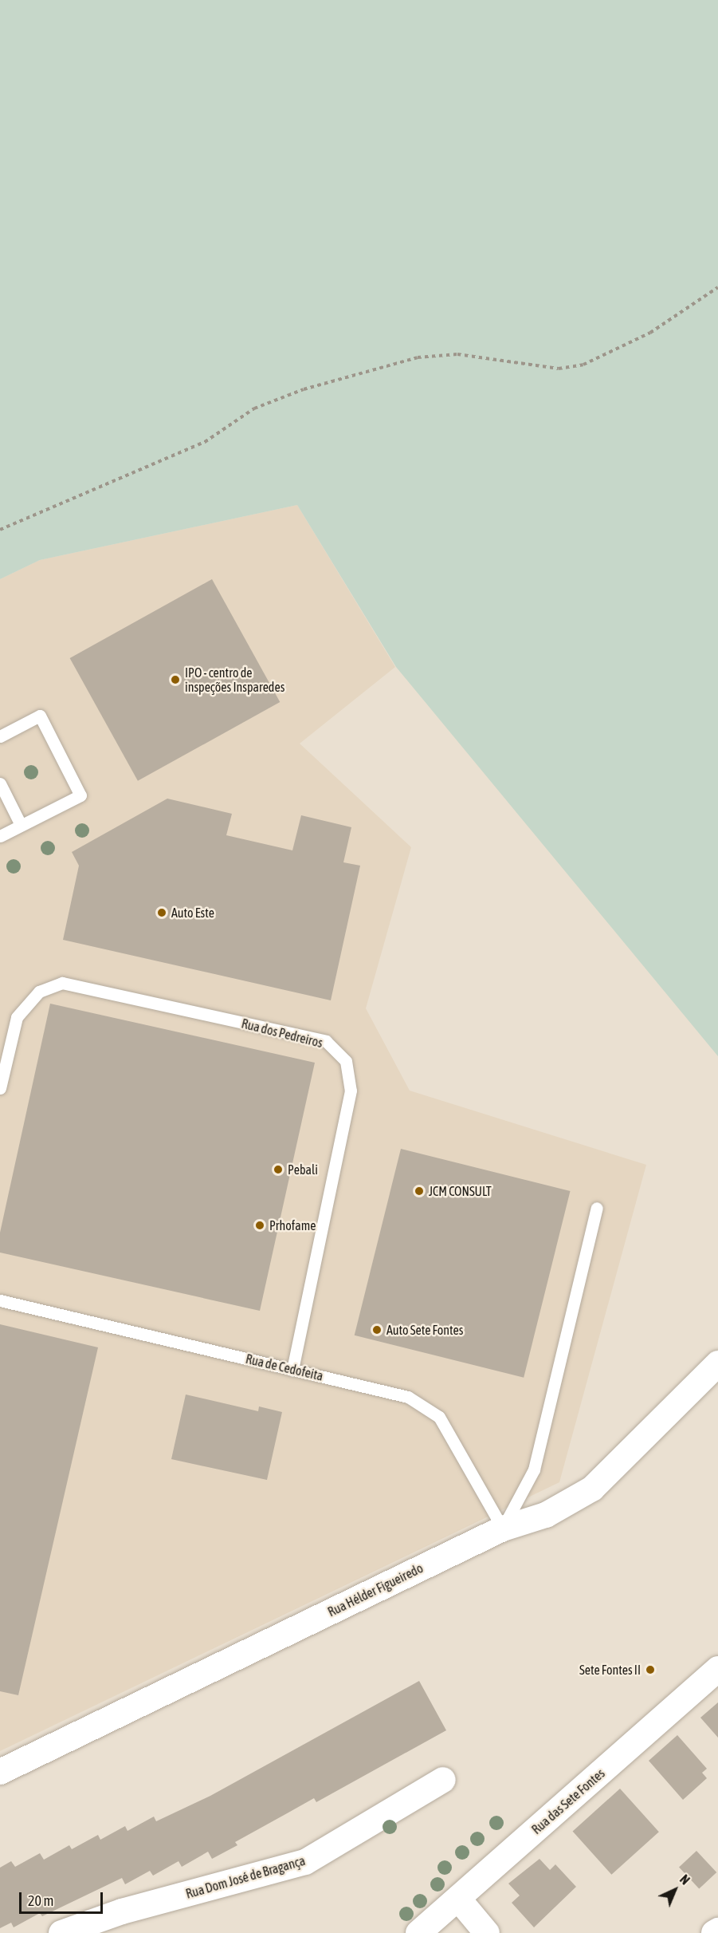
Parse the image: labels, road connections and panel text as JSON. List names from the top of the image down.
{
  "streets": {
    "street": ["Rua Hélder Figueiredo", "Rua das Sete Fontes", "Rua Dom José de Bragança"],
    "lane": ["Rua dos Pedreiros", "Rua de Cedofeita"]
  },
  "crossings": [
    ["Rua dos Pedreiros", "Rua de Cedofeita"],
    ["Rua de Cedofeita", "Rua Hélder Figueiredo"]
  ],
  "places": [
    "IPO - centro de inspeções Insparedes",
    "Auto Este",
    "Pebali",
    "JCM CONSULT",
    "Prhofame",
    "Auto Sete Fontes",
    "Sete Fontes II"
  ],
  "scale_bar": "20 m",
  "north": "top right"
}
